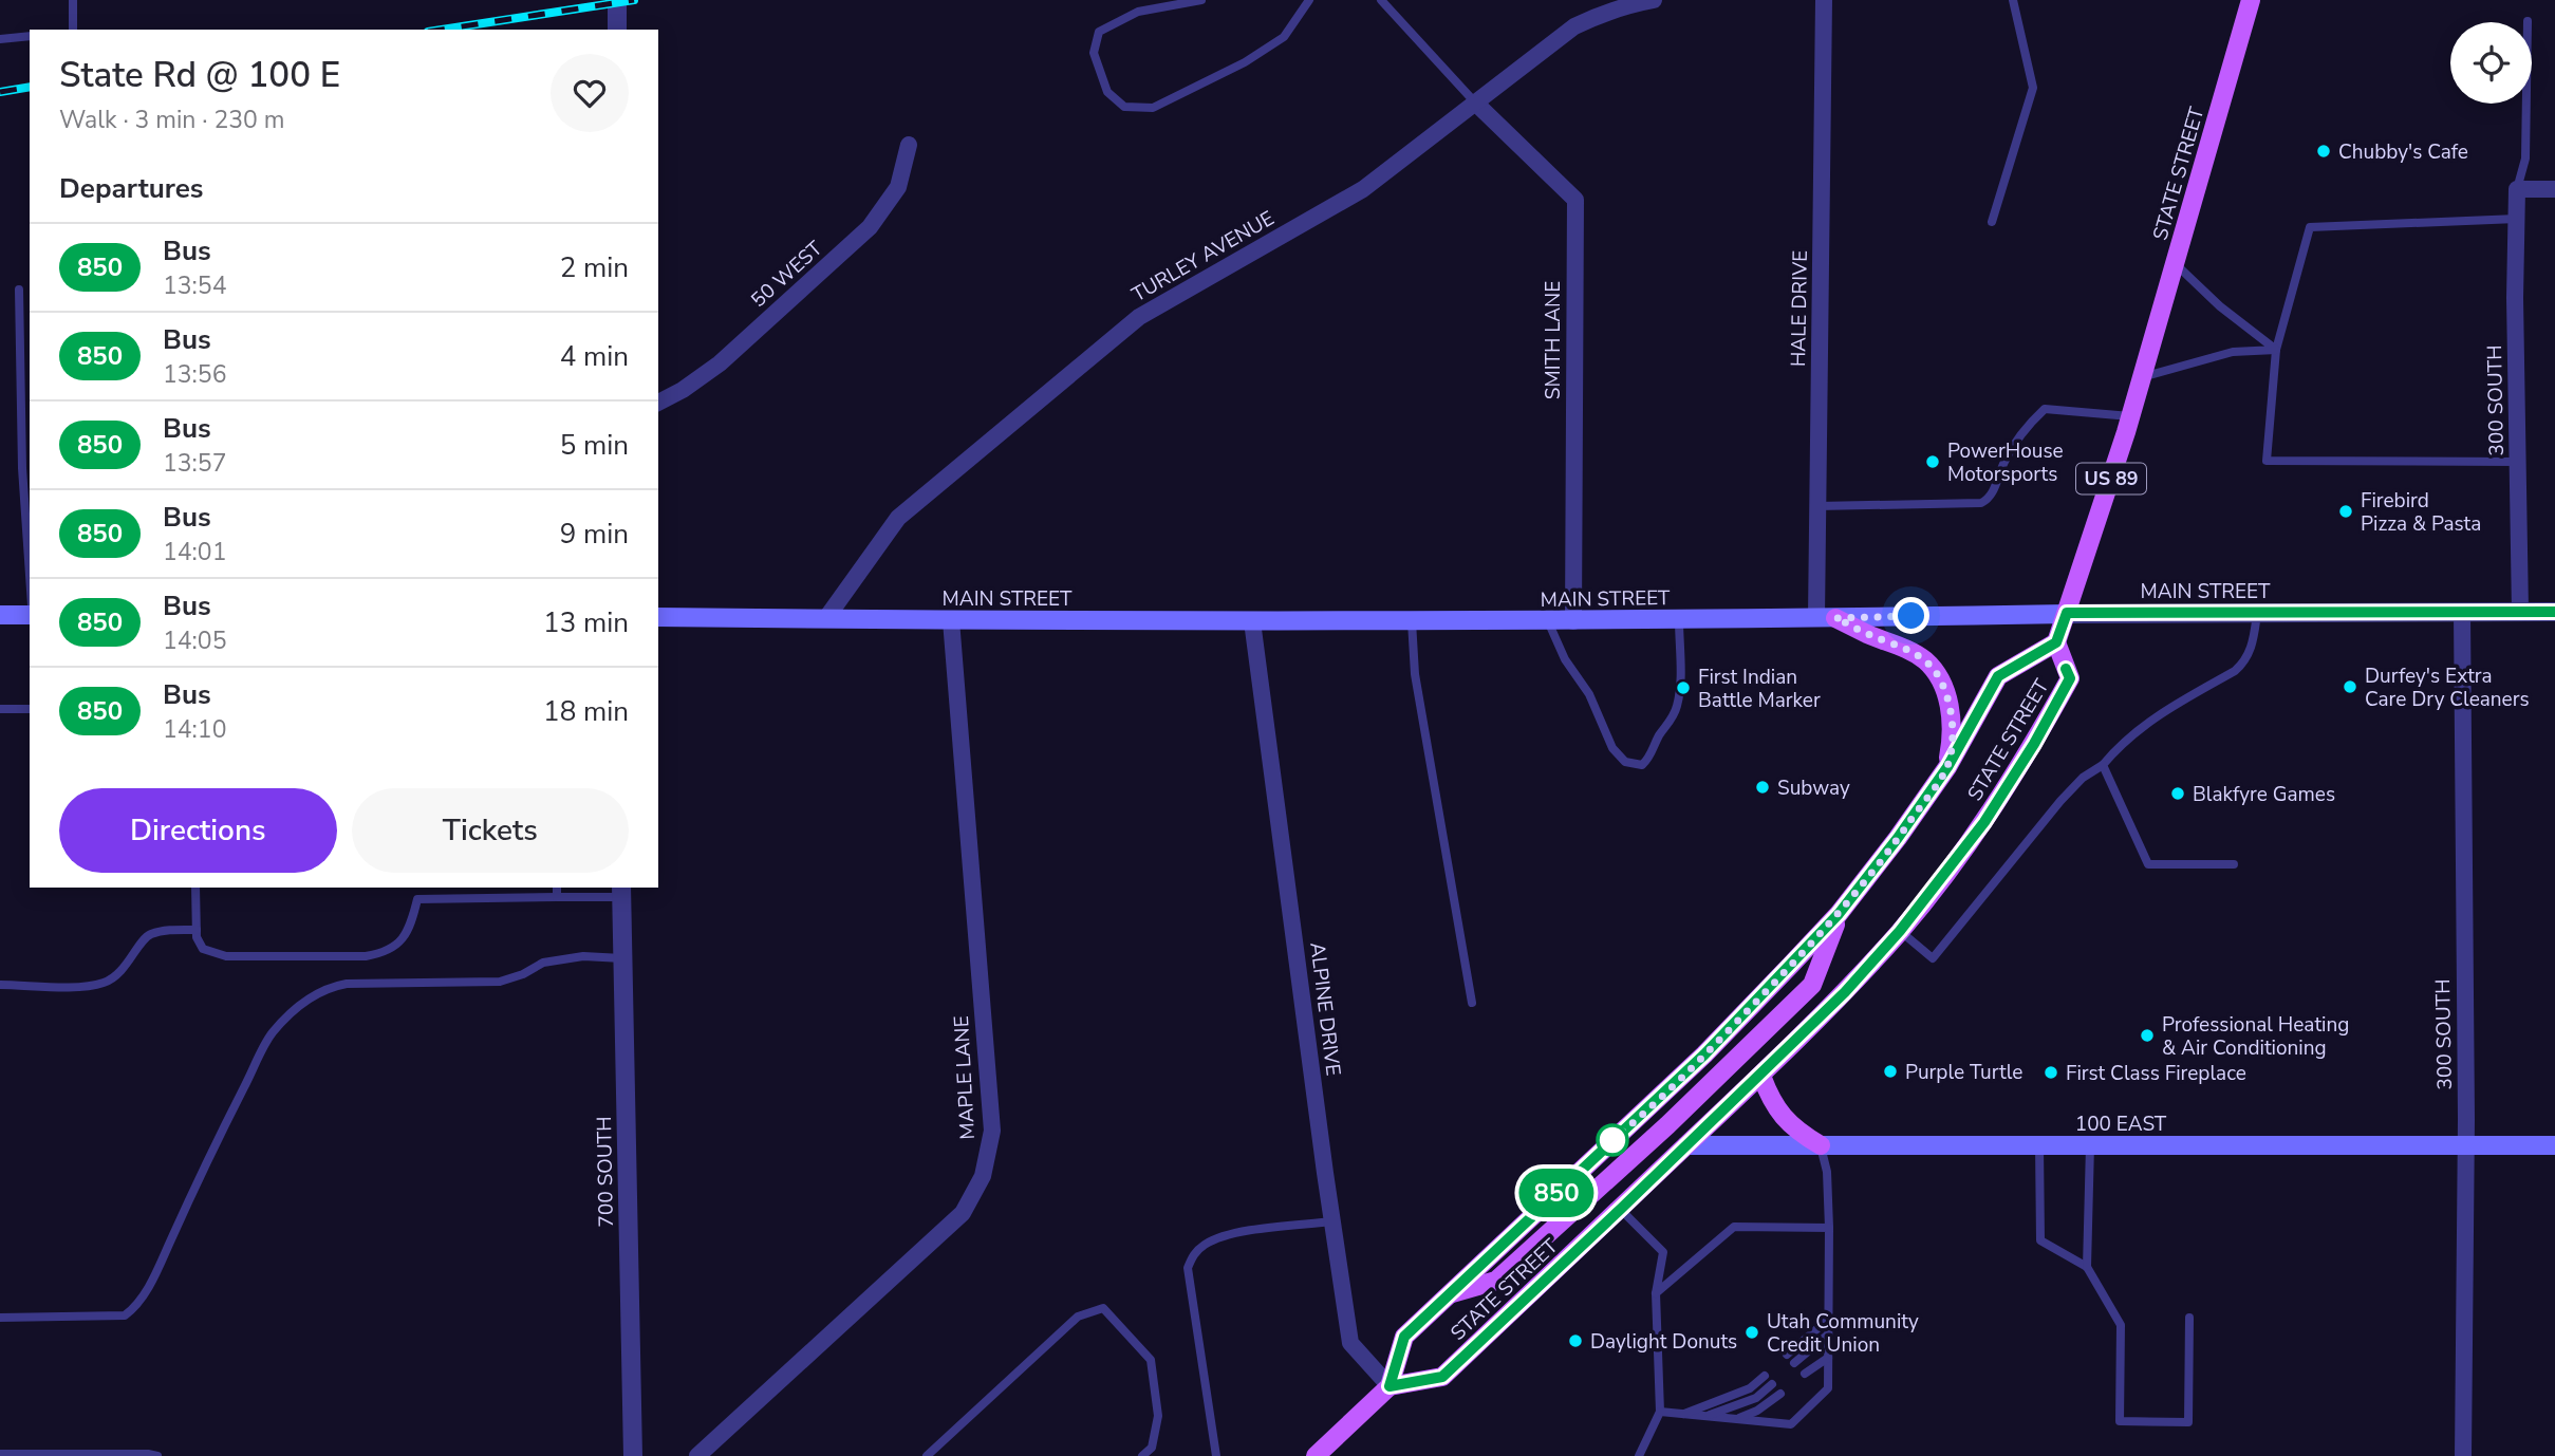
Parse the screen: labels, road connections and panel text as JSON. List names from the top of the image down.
{
  "streets": {
    "main road": [
      "STATE STREET",
      "US 89",
      "MAIN STREET",
      "100 EAST"
    ],
    "street": [
      "TURLEY AVENUE",
      "50 WEST",
      "HALE DRIVE",
      "SMITH LANE",
      "300 SOUTH",
      "ALPINE DRIVE",
      "MAPLE LANE",
      "700 SOUTH"
    ]
  },
  "crossings": [
    ["STATE STREET", "US 89"],
    ["STATE STREET", "MAIN STREET"],
    ["STATE STREET", "ALPINE DRIVE"],
    ["STATE STREET", "100 EAST"],
    ["TURLEY AVENUE", "SMITH LANE"],
    ["TURLEY AVENUE", "MAIN STREET"],
    ["HALE DRIVE", "MAIN STREET"],
    ["SMITH LANE", "MAIN STREET"],
    ["300 SOUTH", "MAIN STREET"],
    ["300 SOUTH", "100 EAST"],
    ["US 89", "MAIN STREET"],
    ["MAIN STREET", "ALPINE DRIVE"],
    ["MAIN STREET", "MAPLE LANE"]
  ],
  "places": [
    "Chubby's Cafe",
    "PowerHouse Motorsports",
    "Firebird Pizza & Pasta",
    "Durfey's Extra Care Dry Cleaners",
    "First Indian Battle Marker",
    "Subway",
    "Blakfyre Games",
    "Professional Heating & Air Conditioning",
    "Purple Turtle",
    "First Class Fireplace",
    "Utah Community Credit Union",
    "Daylight Donuts"
  ],
  "lines": ["bus line 850"],
  "page": {
    "on_map": "850",
    "heading": [
      ["State Rd @ 100 E", "Walk · 3 min · 230 m"],
      "Departures"
    ],
    "list": [
      {
        "mark": "850",
        "name": "Bus",
        "note": "13:54",
        "value": "2 min"
      },
      {
        "mark": "850",
        "name": "Bus",
        "note": "13:56",
        "value": "4 min"
      },
      {
        "mark": "850",
        "name": "Bus",
        "note": "13:57",
        "value": "5 min"
      },
      {
        "mark": "850",
        "name": "Bus",
        "note": "14:01",
        "value": "9 min"
      },
      {
        "mark": "850",
        "name": "Bus",
        "note": "14:05",
        "value": "13 min"
      },
      {
        "mark": "850",
        "name": "Bus",
        "note": "14:10",
        "value": "18 min"
      }
    ],
    "buttons": ["Directions", "Tickets"]
  }
}
